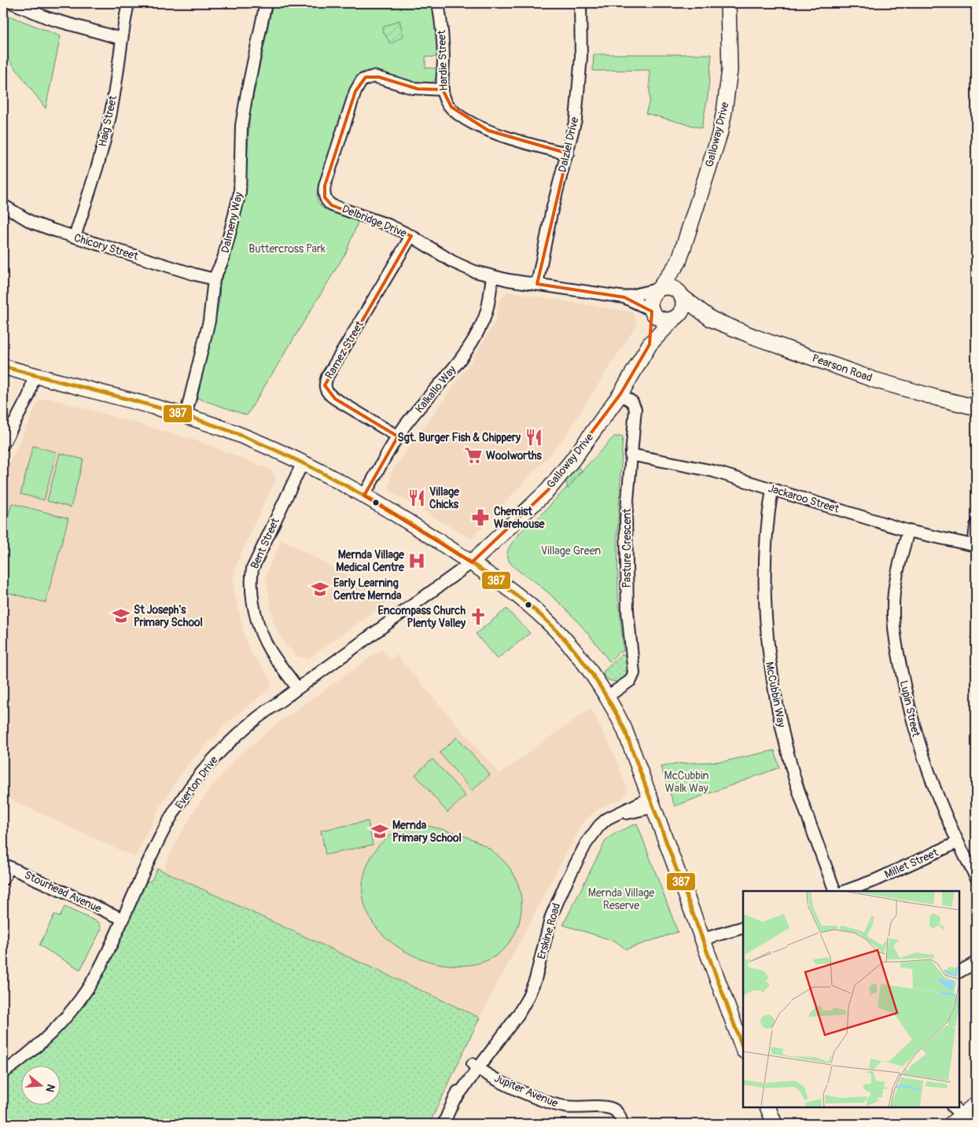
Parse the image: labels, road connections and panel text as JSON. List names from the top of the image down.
{
  "streets": {
    "street": [
      "Hardie Street",
      "Haig Street",
      "Galloway Drive",
      "Dalziel Drive",
      "Delbridge Drive",
      "Dalmeny Way",
      "Chicory Street",
      "Ramez Street",
      "Pearson Road",
      "Kalkallo Way",
      "Jackaroo Street",
      "Bent Street",
      "Pasture Crescent",
      "McCubbin Way",
      "Lupin Street",
      "Everton Drive",
      "Millet Street",
      "Stourhead Avenue",
      "Erskine Road",
      "Jupiter Avenue"
    ]
  },
  "crossings": [
    ["Hardie Street", "Dalziel Drive"],
    ["Hardie Street", "Delbridge Drive"],
    ["Haig Street", "Chicory Street"],
    ["Galloway Drive", "Delbridge Drive"],
    ["Galloway Drive", "Pearson Road"],
    ["Galloway Drive", "Pasture Crescent"],
    ["Galloway Drive", "Everton Drive"],
    ["Dalziel Drive", "Delbridge Drive"],
    ["Delbridge Drive", "Ramez Street"],
    ["Delbridge Drive", "Pearson Road"],
    ["Delbridge Drive", "Kalkallo Way"],
    ["Dalmeny Way", "Chicory Street"],
    ["Ramez Street", "Kalkallo Way"],
    ["Jackaroo Street", "Pasture Crescent"],
    ["Jackaroo Street", "McCubbin Way"],
    ["Jackaroo Street", "Lupin Street"],
    ["Bent Street", "Everton Drive"],
    ["Lupin Street", "Millet Street"],
    ["Everton Drive", "Stourhead Avenue"],
    ["Erskine Road", "Jupiter Avenue"]
  ],
  "parks": [
    "Buttercross Park",
    "Village Green",
    "McCubbin Walk Way",
    "Mernda Village Reserve"
  ],
  "places": {
    "restaurant": ["Sgt. Burger Fish & Chippery", "Village Chicks"],
    "supermarket": ["Woolworths"],
    "pharmacy": ["Chemist Warehouse"],
    "hospital": ["Mernda Village Medical Centre"],
    "school or university": ["Early Learning Centre Mernda", "St Joseph's Primary School", "Mernda Primary School"],
    "church": ["Encompass Church Plenty Valley"]
  },
  "lines": ["transit line 387"],
  "north": "right"
}
